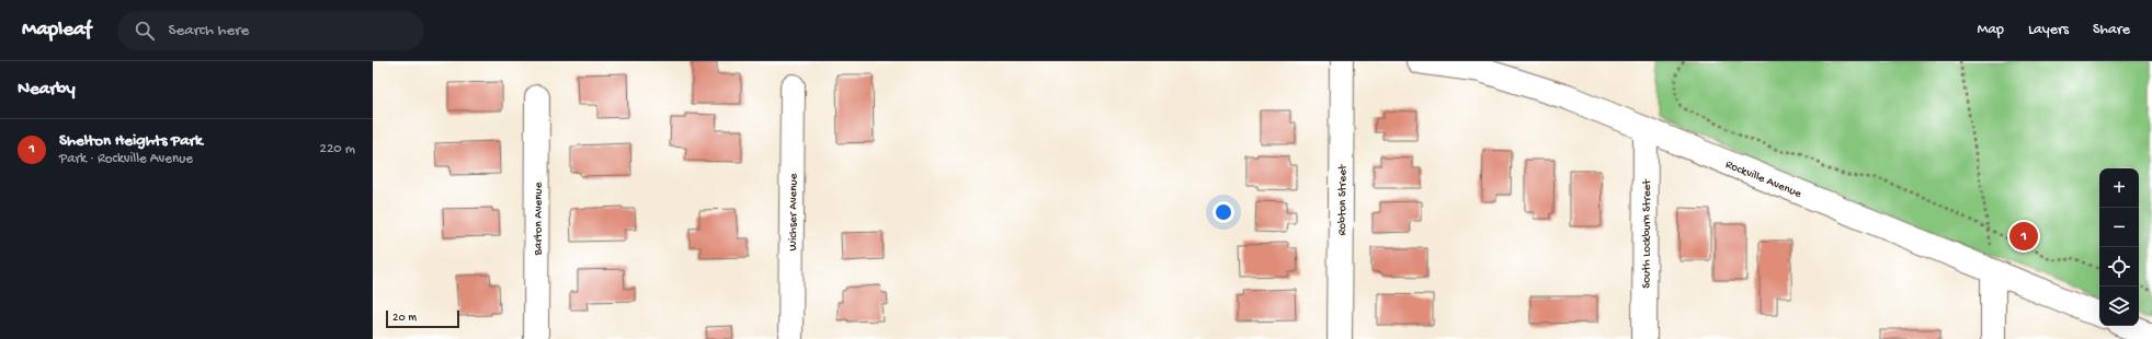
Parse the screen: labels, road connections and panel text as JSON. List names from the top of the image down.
{
  "streets": {
    "street": [
      "Rockville Avenue",
      "Robton Street",
      "Wichser Avenue",
      "Barton Avenue",
      "South Lockburn Street"
    ]
  },
  "crossings": [
    ["Rockville Avenue", "South Lockburn Street"]
  ],
  "scale_bar": "20 m",
  "page": {
    "header": "Mapleaf",
    "search": "Search here",
    "nav": ["Map", "Layers", "Share"],
    "heading": "Nearby",
    "list": [
      {
        "mark": "1",
        "name": "Shelton Heights Park",
        "note": "Park · Rockville Avenue",
        "value": "220 m"
      }
    ],
    "map_buttons": ["+", "−"],
    "pins": "1",
    "scale": "20 m"
  }
}
